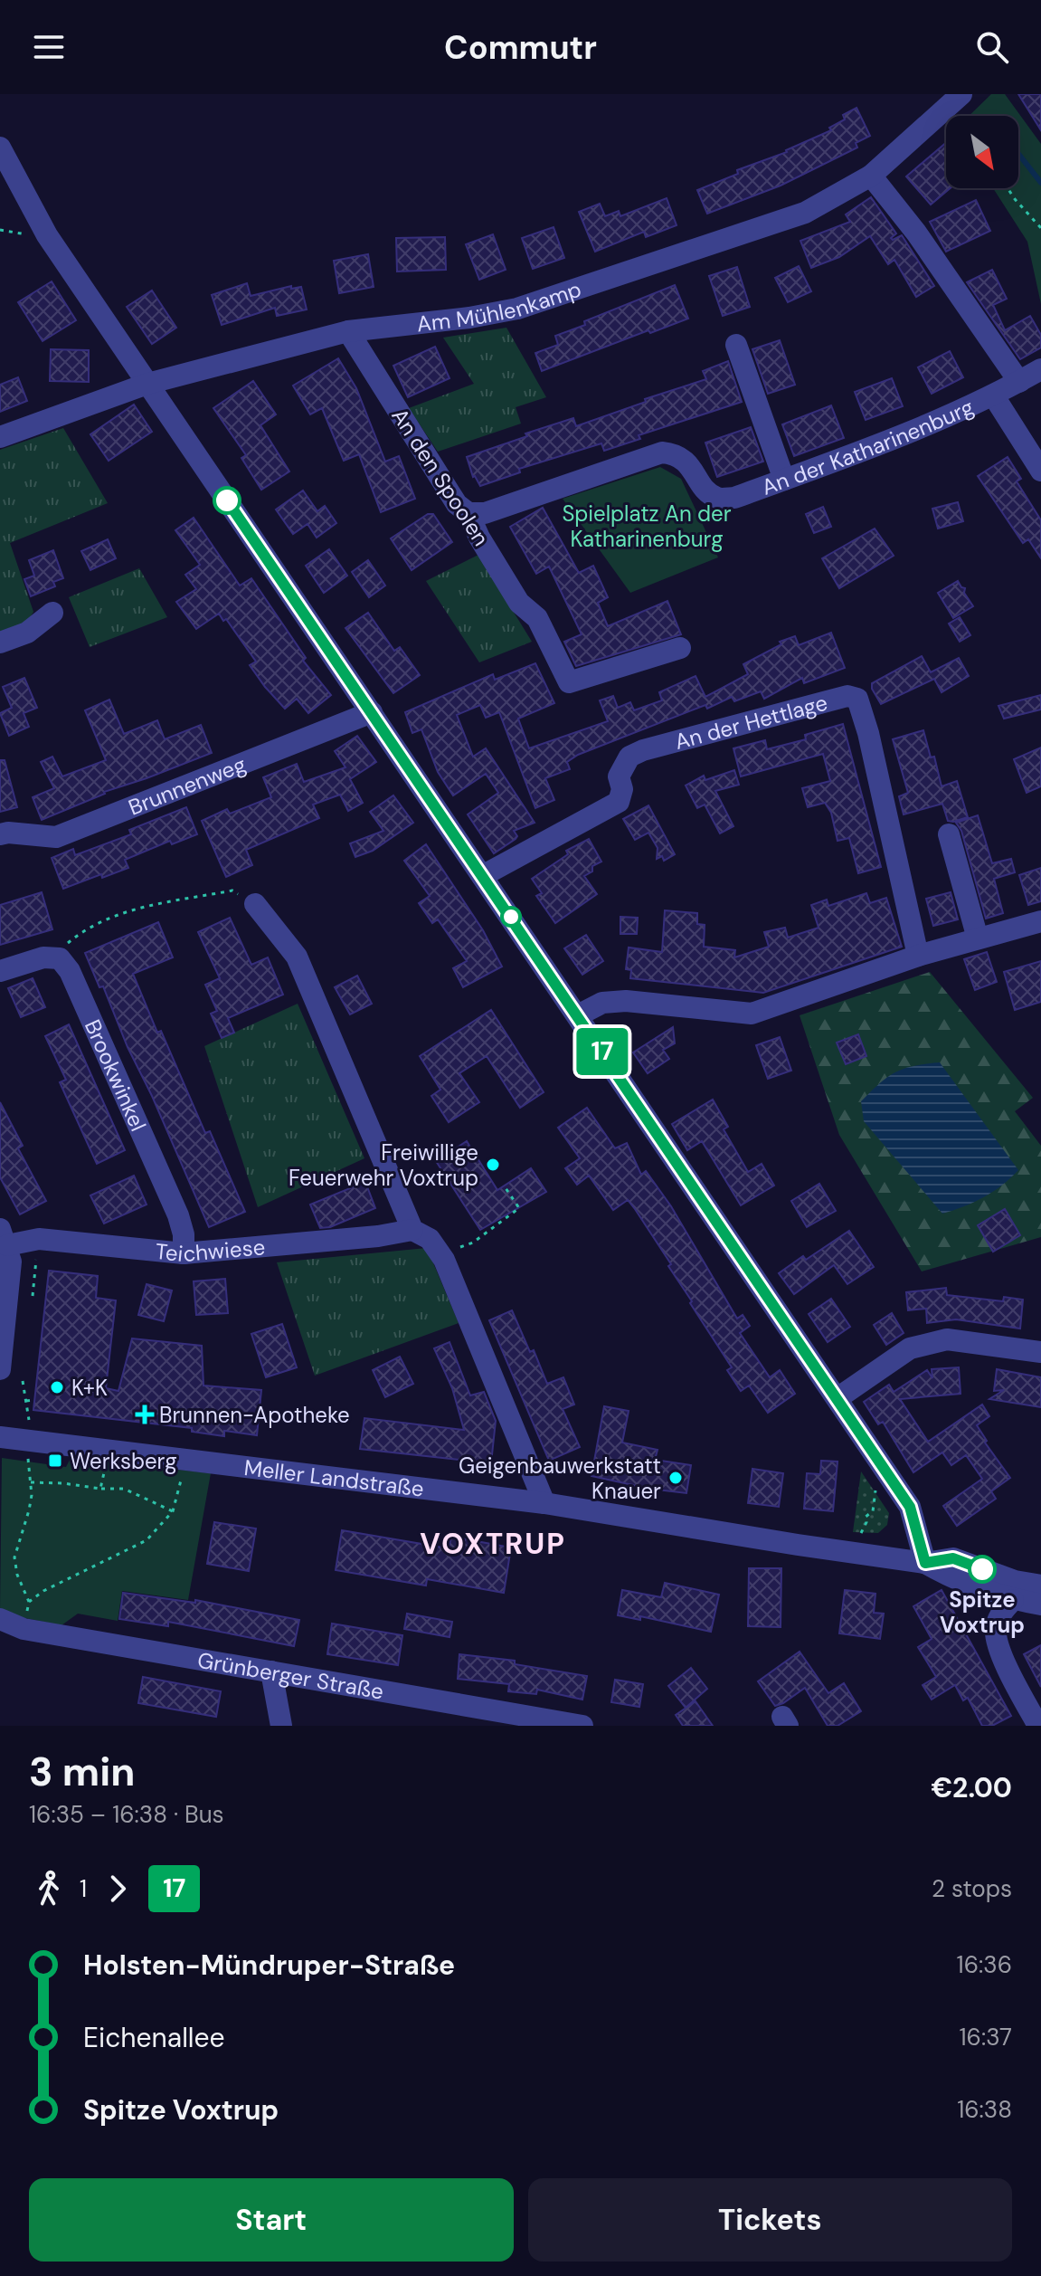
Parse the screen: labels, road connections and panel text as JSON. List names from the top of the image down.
{
  "streets": {
    "street": [
      "Am Mühlenkamp",
      "An der Katharinenburg",
      "An den Spoolen",
      "An der Hettlage",
      "Brunnenweg",
      "Brookwinkel",
      "Teichwiese",
      "Meller Landstraße",
      "Grünberger Straße"
    ]
  },
  "crossings": [
    ["Am Mühlenkamp", "An den Spoolen"],
    ["An der Katharinenburg", "An den Spoolen"],
    ["Brookwinkel", "Teichwiese"]
  ],
  "districts": ["VOXTRUP"],
  "parks": ["Spielplatz An der Katharinenburg"],
  "places": {
    "other": [
      "Freiwillige Feuerwehr Voxtrup",
      "K+K",
      "Geigenbauwerkstatt Knauer",
      "Spitze Voxtrup"
    ],
    "health": ["Brunnen-Apotheke"],
    "transit": ["Werksberg"]
  },
  "lines": ["bus line 17"],
  "north": "bottom right",
  "page": {
    "header": "Commutr",
    "on_map": "17",
    "heading": ["3 min", "16:35 – 16:38 · Bus", "€2.00"],
    "legs": ["1", "17", "2 stops"],
    "list": [
      {
        "name": "Holsten-Mündruper-Straße",
        "value": "16:36"
      },
      {
        "name": "Eichenallee",
        "value": "16:37"
      },
      {
        "name": "Spitze Voxtrup",
        "value": "16:38"
      }
    ],
    "buttons": ["Start", "Tickets"]
  }
}
